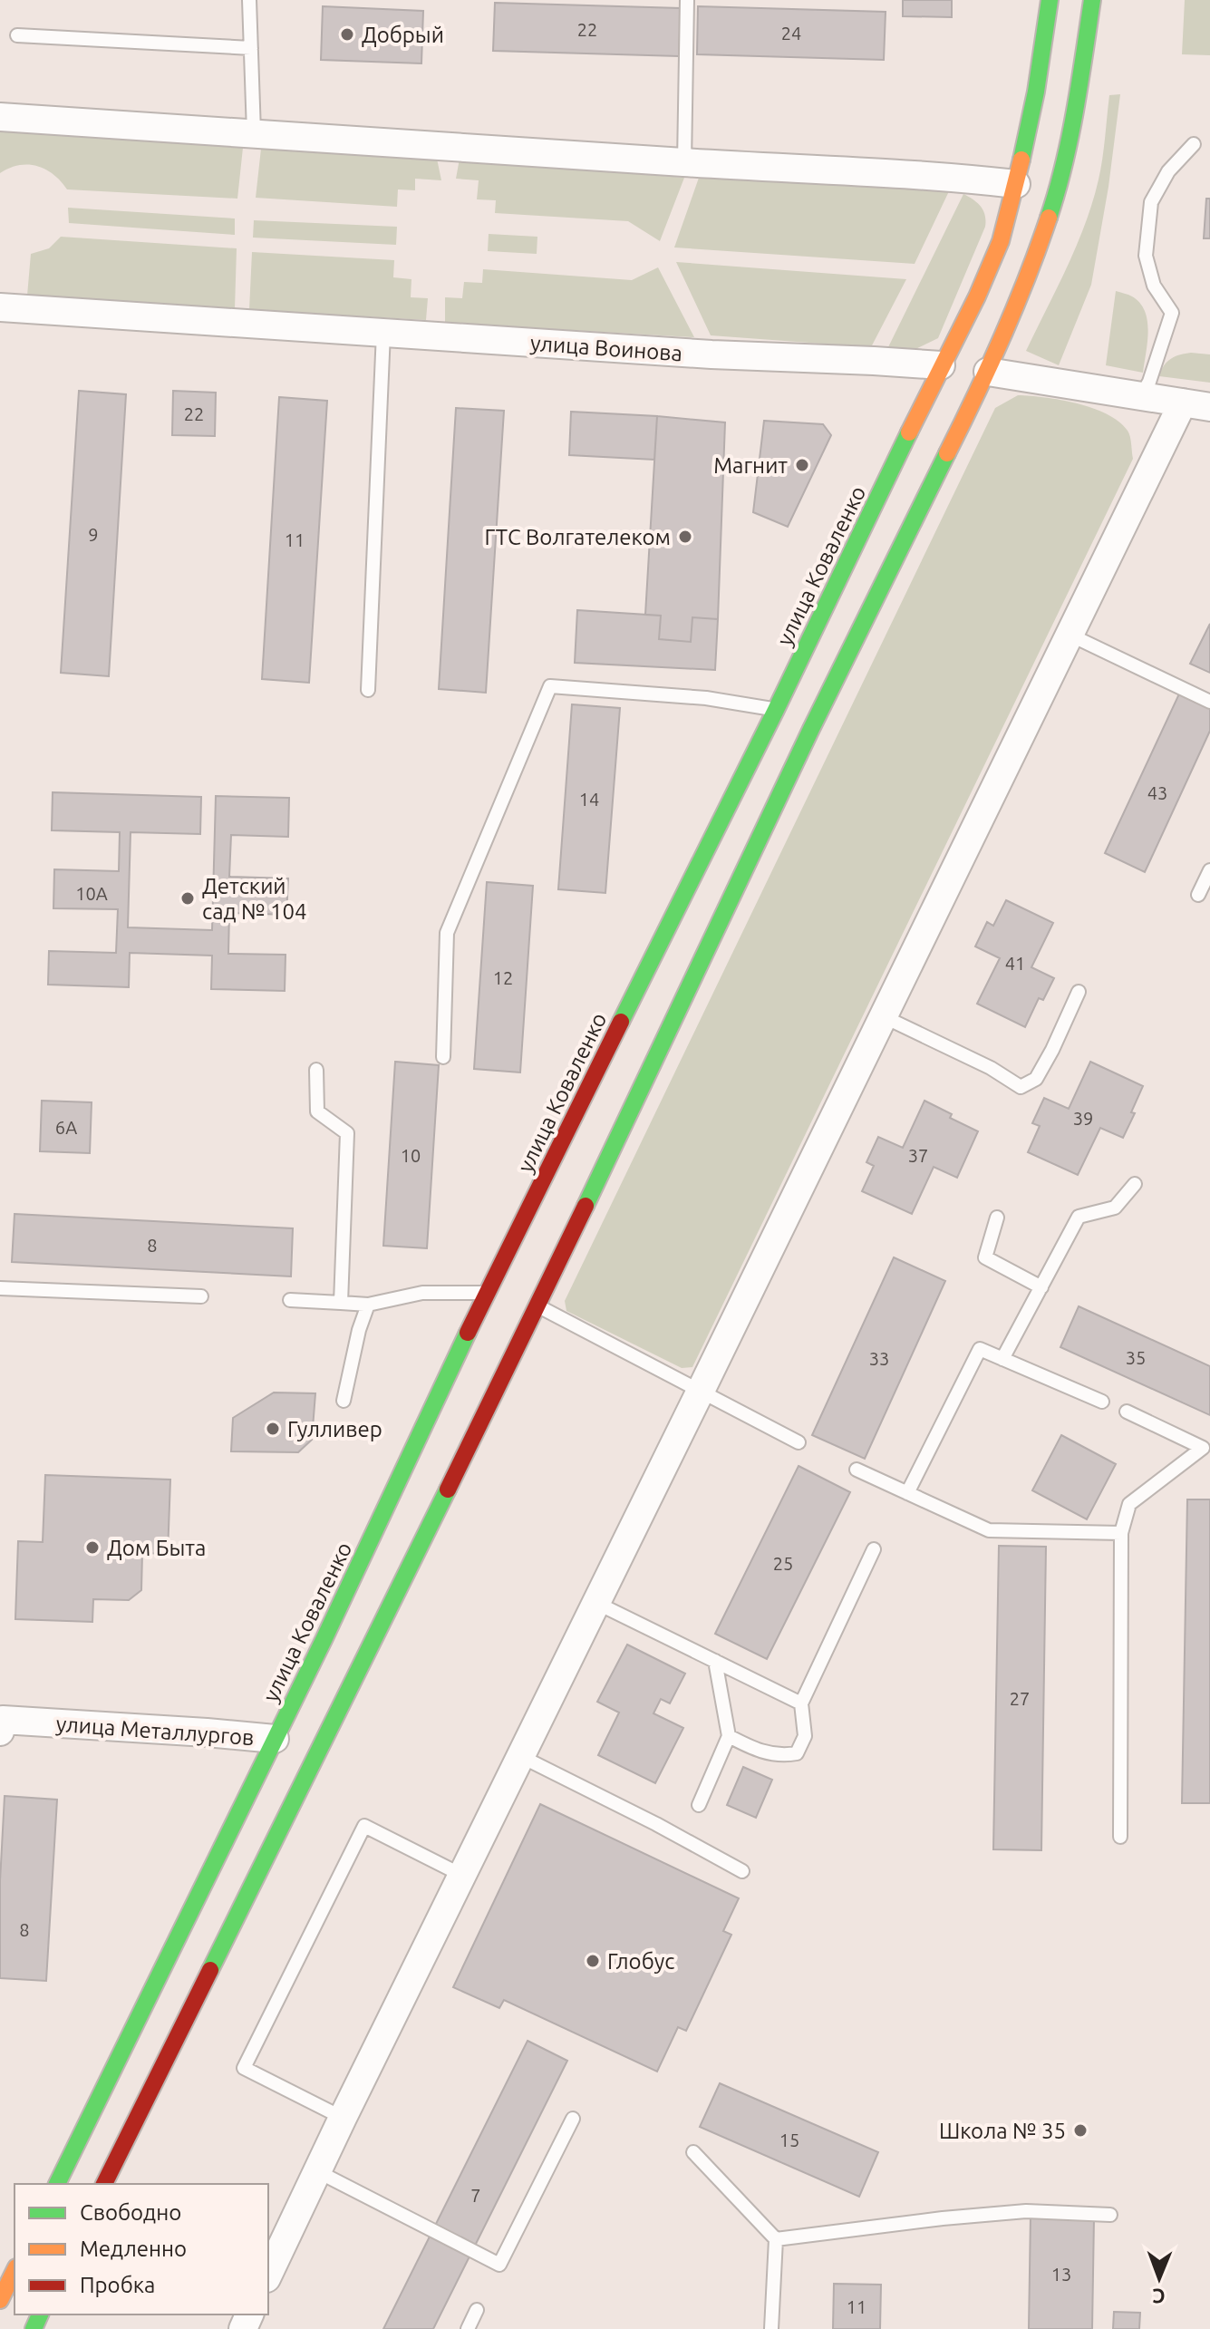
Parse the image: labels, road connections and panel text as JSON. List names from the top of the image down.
{
  "streets": {
    "main road": ["улица Воинова", "улица Коваленко"],
    "street": ["улица Металлургов"]
  },
  "crossings": [
    ["улица Воинова", "улица Коваленко"],
    ["улица Коваленко", "улица Металлургов"]
  ],
  "places": [
    "Добрый",
    "Магнит",
    "ГТС Волгателеком",
    "Детский сад № 104",
    "Гулливер",
    "Дом Быта",
    "Глобус",
    "Школа № 35"
  ],
  "house_numbers": [
    "22",
    "24",
    "22",
    "9",
    "11",
    "43",
    "14",
    "10А",
    "41",
    "12",
    "39",
    "6А",
    "10",
    "37",
    "8",
    "35",
    "33",
    "25",
    "27",
    "8",
    "15",
    "7",
    "13",
    "11"
  ],
  "legend": ["Свободно", "Медленно", "Пробка"],
  "north": "bottom"
}
